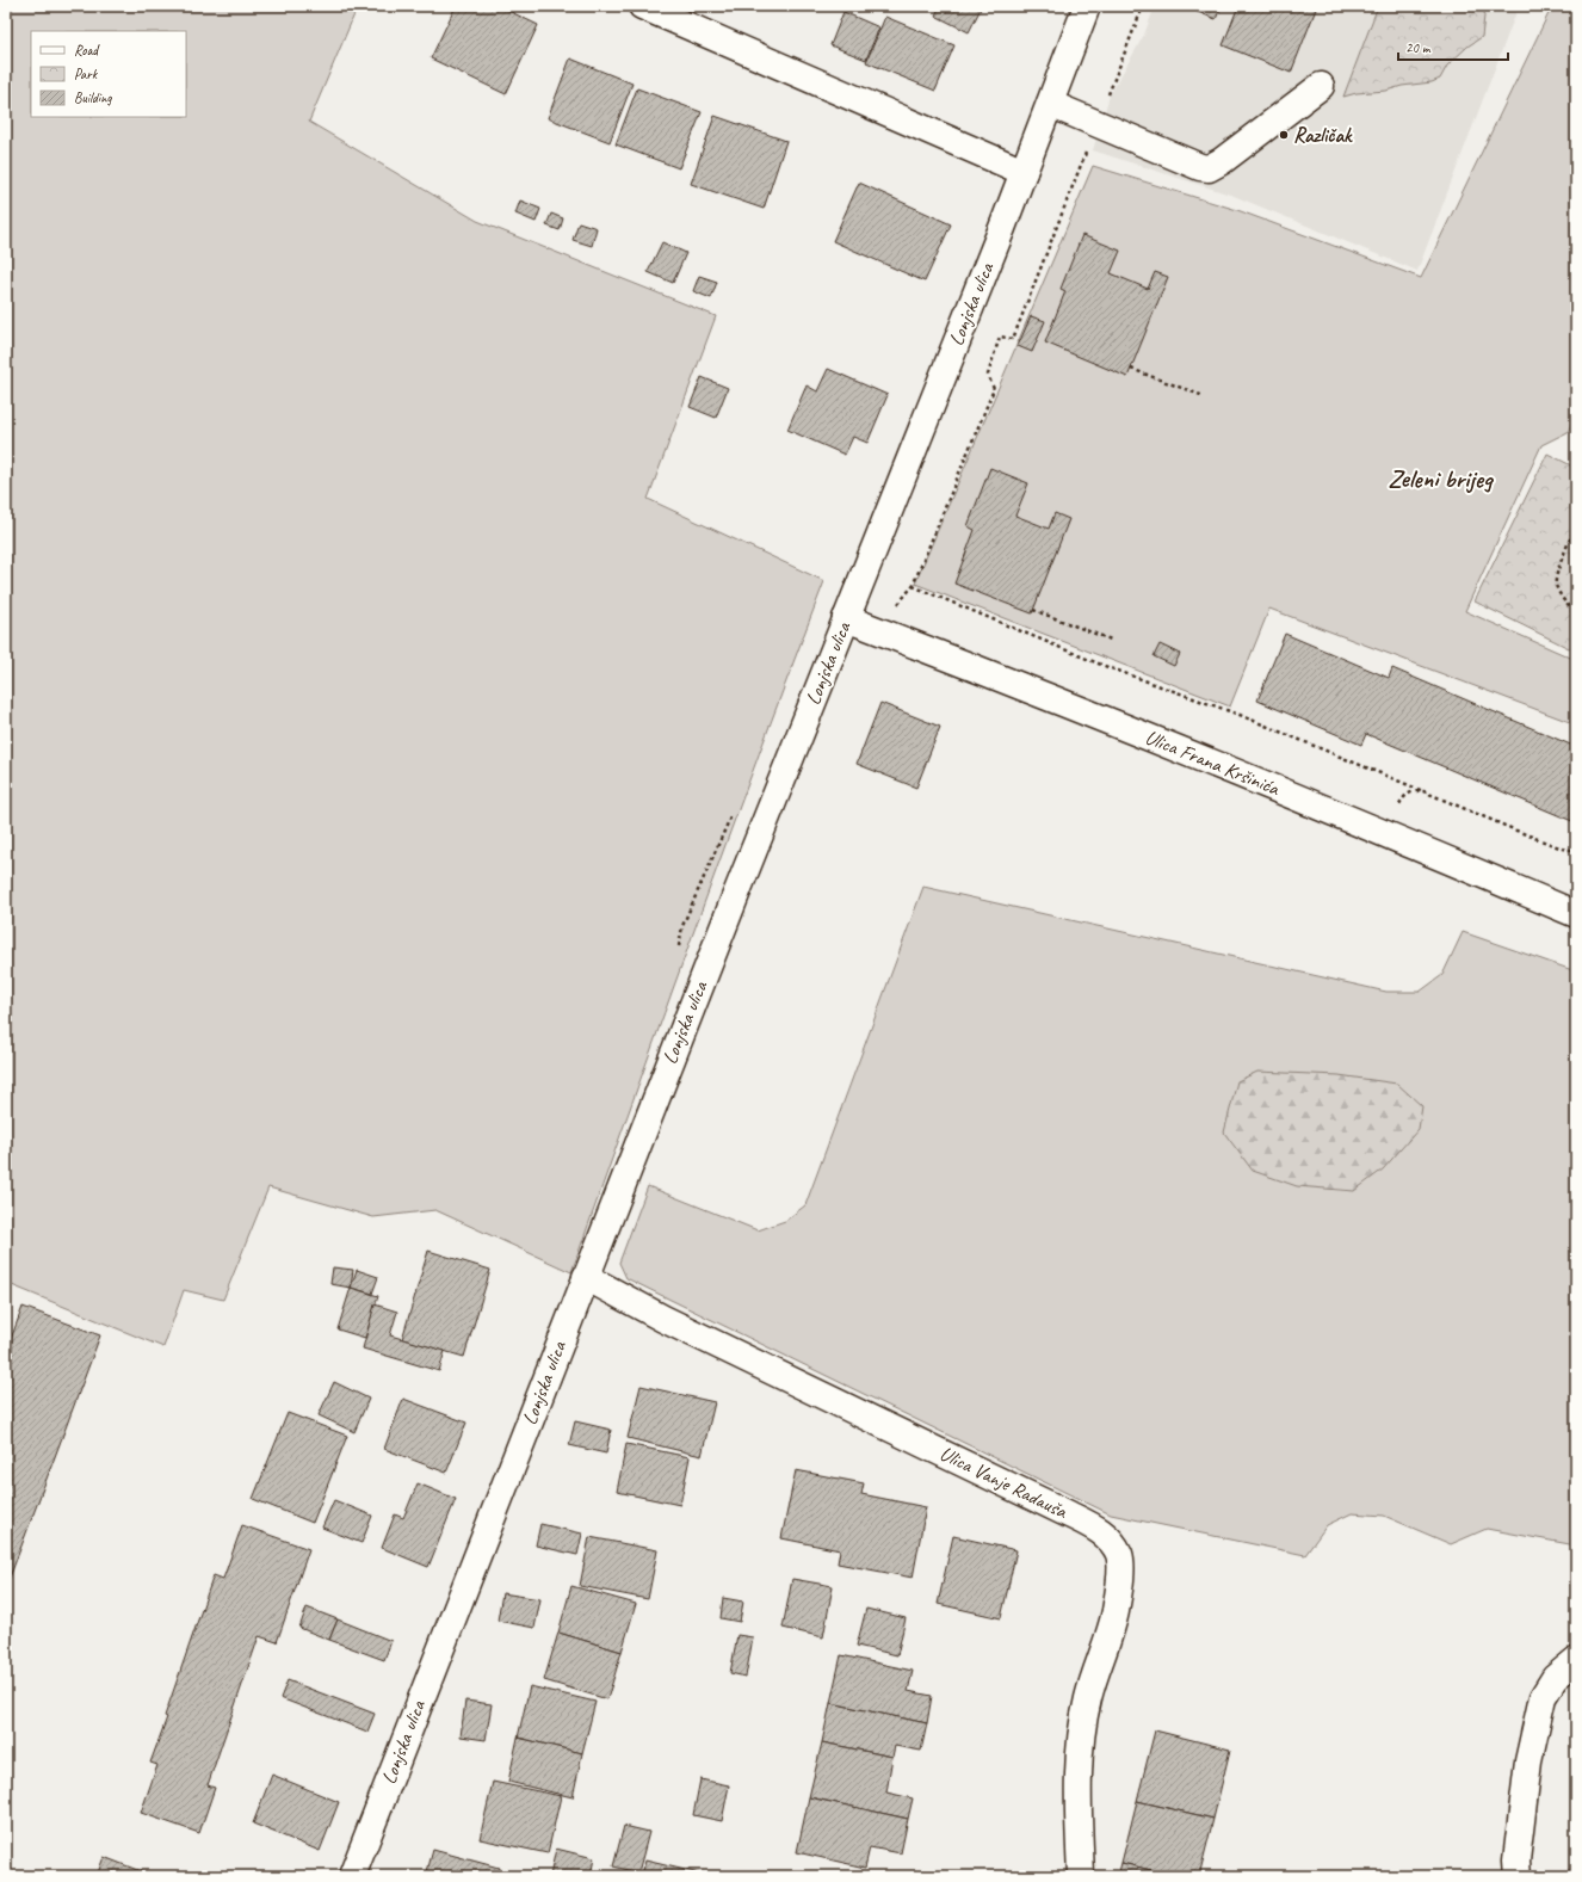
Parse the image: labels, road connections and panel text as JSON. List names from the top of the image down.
{
  "streets": {
    "street": ["Lonjska ulica", "Ulica Frana Kršinića", "Ulica Vanje Radauša"]
  },
  "crossings": [
    ["Lonjska ulica", "Ulica Frana Kršinića"],
    ["Lonjska ulica", "Ulica Vanje Radauša"]
  ],
  "districts": ["Zeleni brijeg"],
  "places": ["Različak"],
  "legend": ["Road", "Park", "Building"],
  "scale_bar": "20 m"
}
